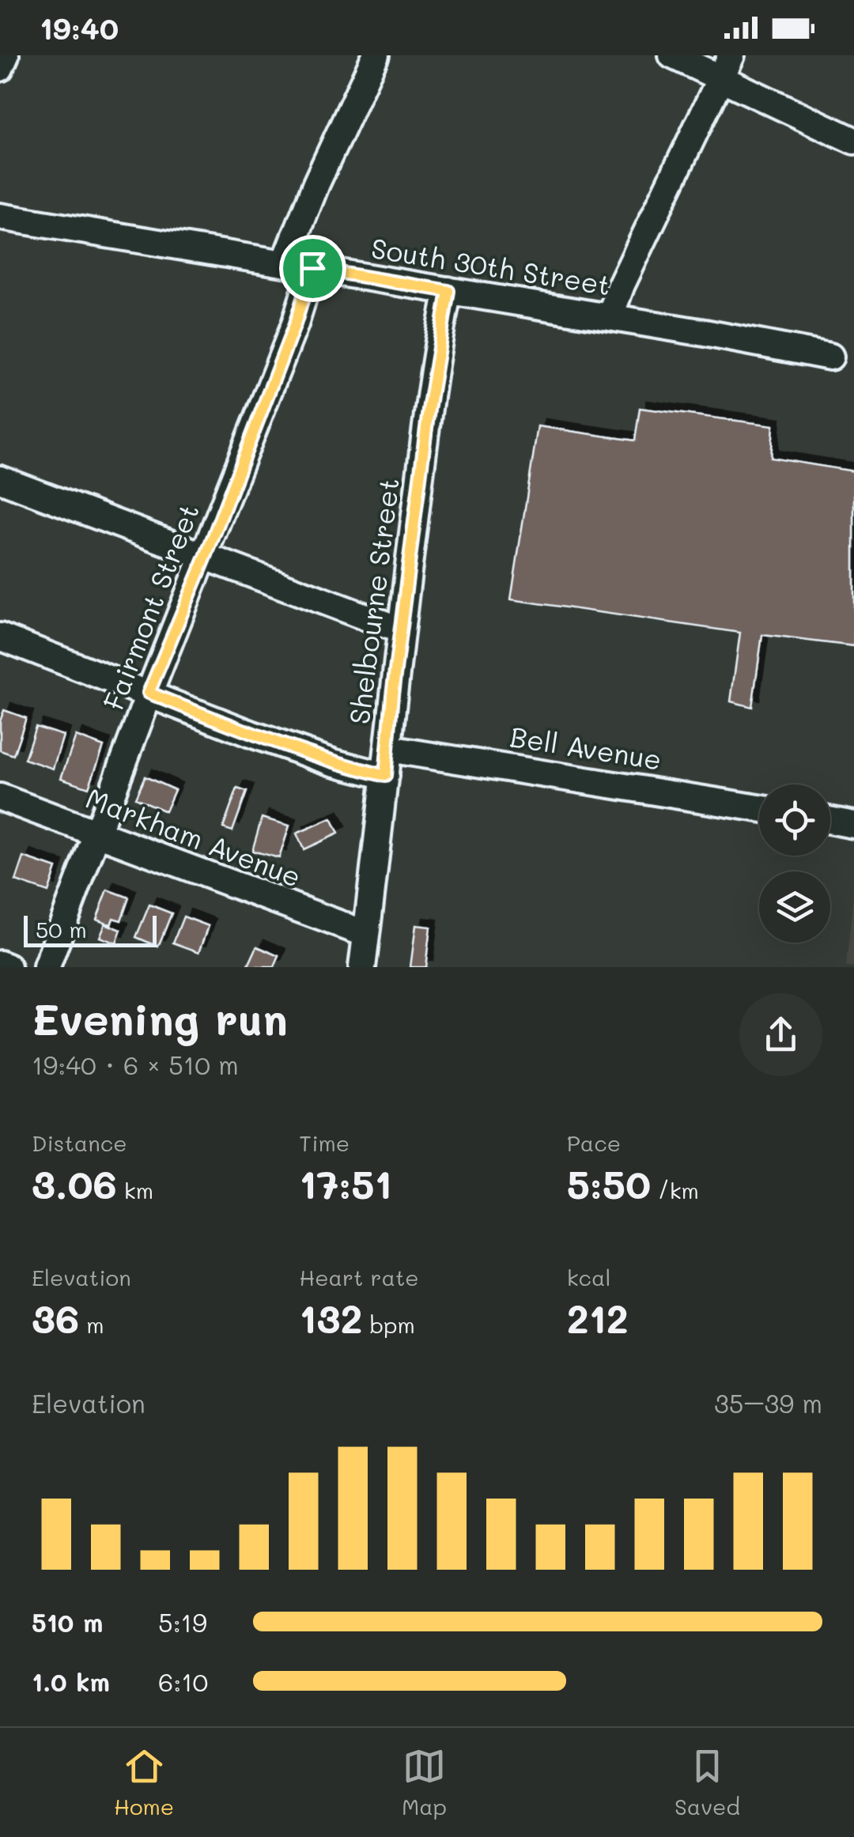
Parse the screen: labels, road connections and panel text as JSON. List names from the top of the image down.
{
  "streets": {
    "street": [
      "South 30th Street",
      "Shelbourne Street",
      "Fairmont Street",
      "Bell Avenue",
      "Markham Avenue"
    ]
  },
  "crossings": [
    ["South 30th Street", "Shelbourne Street"],
    ["South 30th Street", "Fairmont Street"],
    ["Shelbourne Street", "Bell Avenue"],
    ["Shelbourne Street", "Markham Avenue"],
    ["Fairmont Street", "Markham Avenue"]
  ],
  "scale_bar": "50 m",
  "page": {
    "status": "19:40",
    "scale": "50 m",
    "heading": ["Evening run", "19:40 · 6 × 510 m"],
    "stats": [
      ["Distance", "3.06 km"],
      ["Time", "17:51"],
      ["Pace", "5:50 /km"],
      ["Elevation", "36 m"],
      ["Heart rate", "132 bpm"],
      ["kcal", "212"]
    ],
    "chart": ["Elevation", "35–39 m"],
    "list": [
      {
        "name": "510 m",
        "note": "5:19"
      },
      {
        "name": "1.0 km",
        "note": "6:10"
      }
    ],
    "tabs": ["Home", "Map", "Saved"]
  }
}
